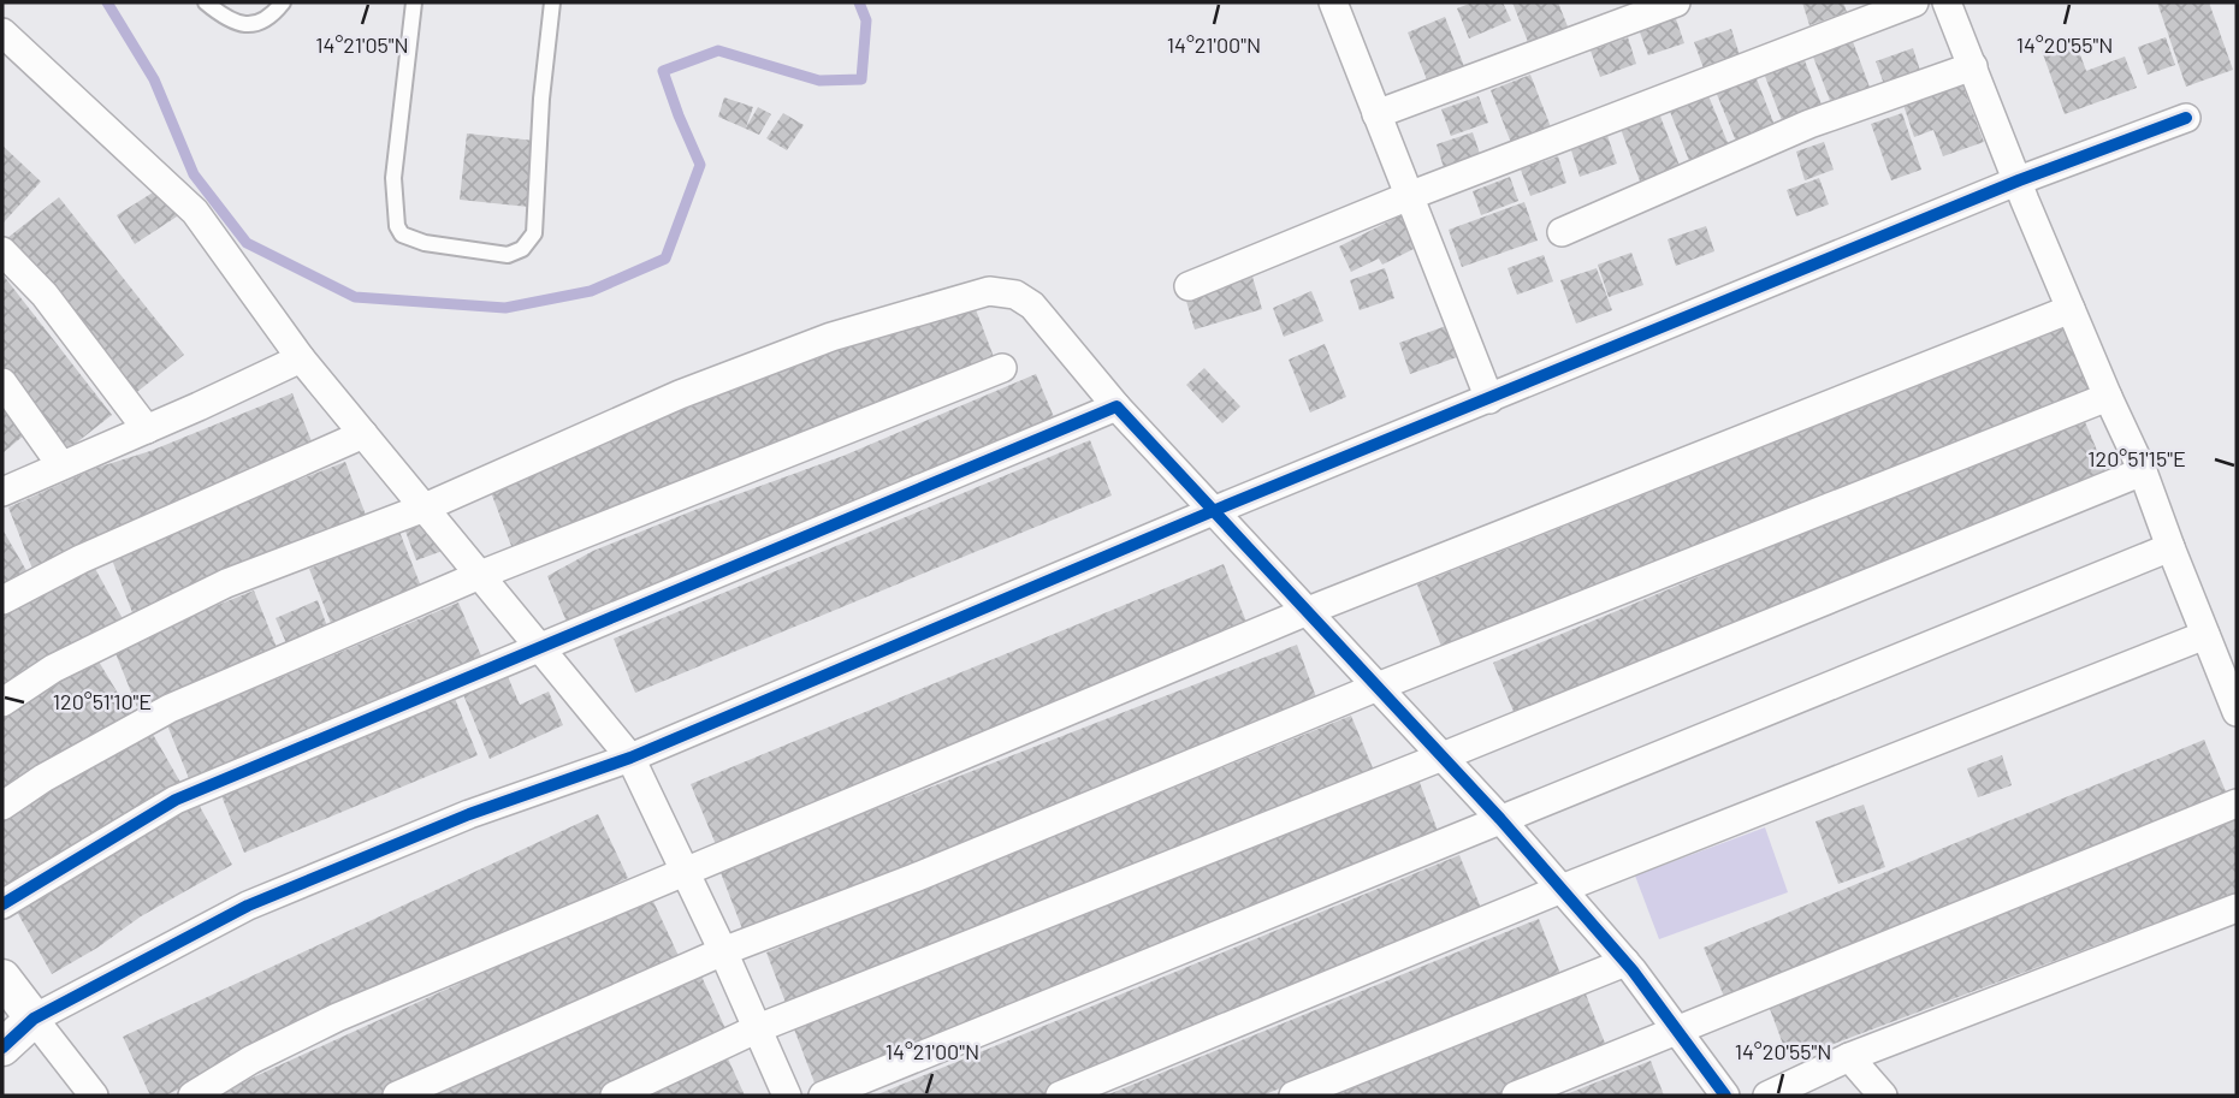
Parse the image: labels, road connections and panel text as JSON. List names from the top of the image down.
{
  "coordinates": [
    "14°21'05\"N",
    "14°21'00\"N",
    "14°20'55\"N",
    "120°51'15\"E",
    "120°51'10\"E"
  ]
}
